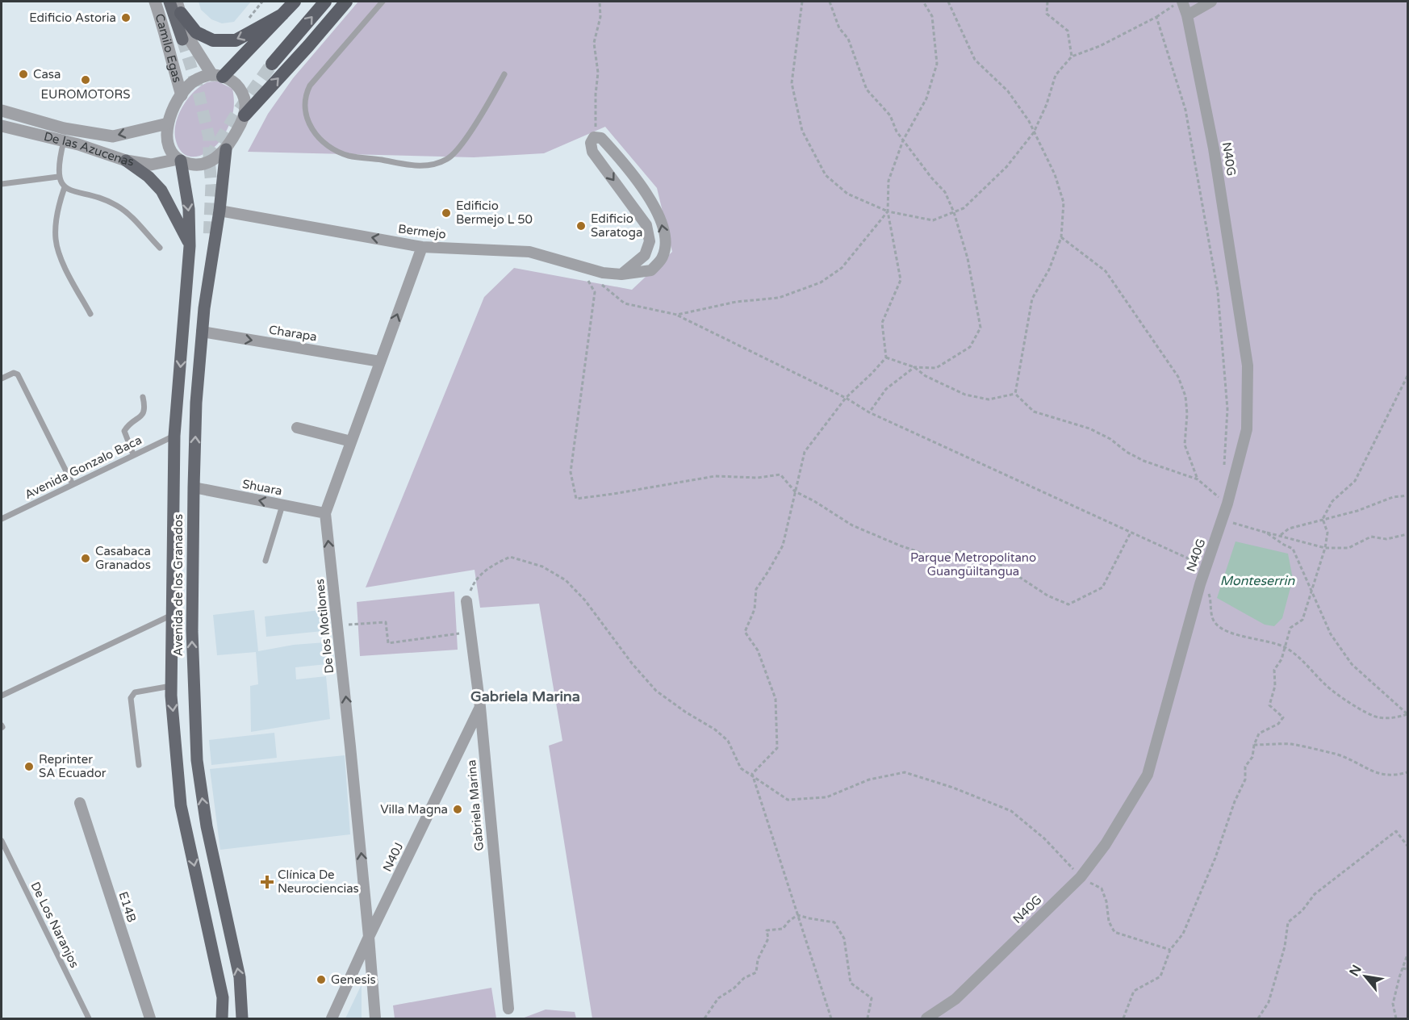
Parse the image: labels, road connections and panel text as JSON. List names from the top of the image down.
{
  "streets": {
    "main road": ["Avenida de los Granados"],
    "street": [
      "Camilo Egas",
      "De las Azucenas",
      "N40G",
      "Bermejo",
      "Charapa",
      "Shuara",
      "De los Motilones",
      "Gabriela Marina",
      "N40J",
      "E14B"
    ],
    "lane": ["Avenida Gonzalo Baca", "De Los Naranjos"]
  },
  "crossings": [
    ["Camilo Egas", "De las Azucenas"],
    ["Camilo Egas", "Avenida de los Granados"],
    ["De las Azucenas", "Avenida de los Granados"],
    ["Bermejo", "Avenida de los Granados"],
    ["Bermejo", "De los Motilones"],
    ["Charapa", "Avenida de los Granados"],
    ["Charapa", "De los Motilones"],
    ["Avenida Gonzalo Baca", "Avenida de los Granados"],
    ["Shuara", "Avenida de los Granados"],
    ["Shuara", "De los Motilones"],
    ["De los Motilones", "N40J"],
    ["Gabriela Marina", "N40J"]
  ],
  "one_way": ["Shuara", "De los Motilones"],
  "districts": ["Gabriela Marina"],
  "water": ["Monteserrin"],
  "parks": ["Parque Metropolitano Guangüiltangua"],
  "places": {
    "other": [
      "Edificio Astoria",
      "Casa",
      "EUROMOTORS",
      "Edificio Bermejo L 50",
      "Edificio Saratoga",
      "Casabaca Granados",
      "Reprinter SA Ecuador",
      "Villa Magna",
      "Genesis"
    ],
    "health": ["Clínica De Neurociencias"]
  },
  "north": "top left"
}
